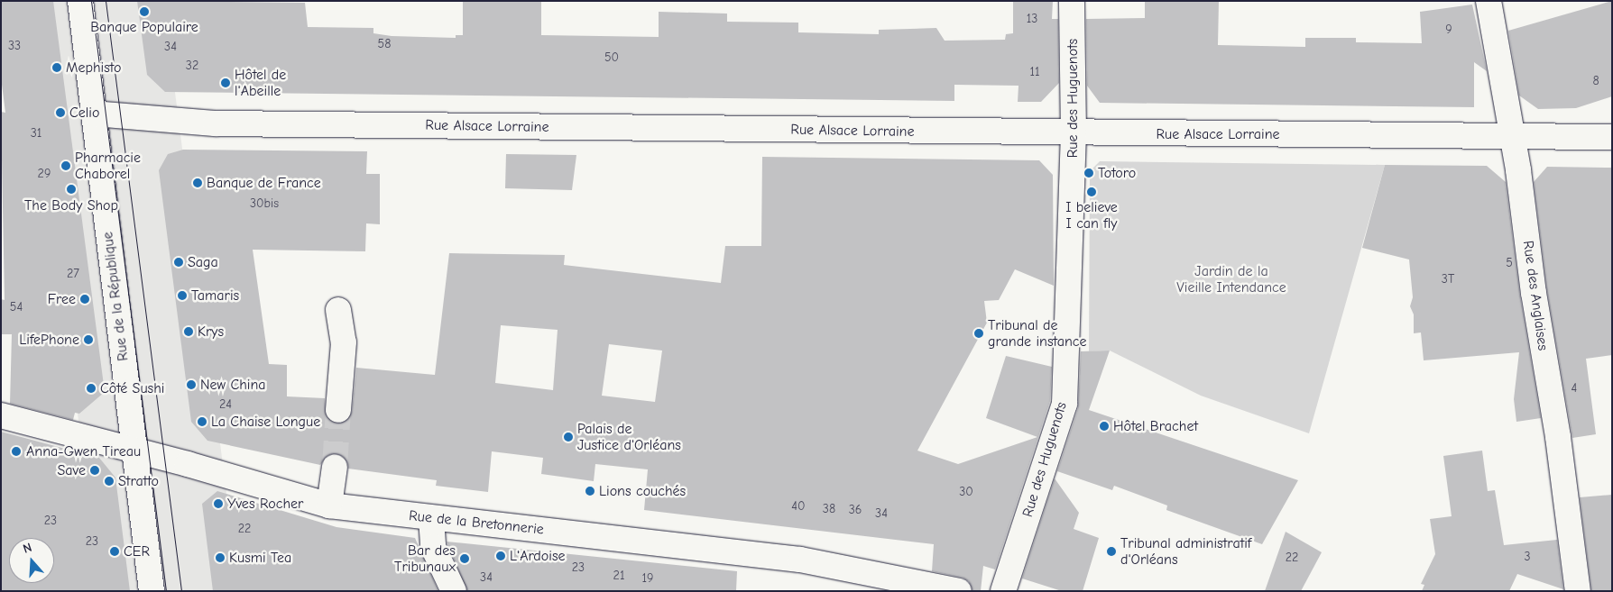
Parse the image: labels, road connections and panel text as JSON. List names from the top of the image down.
{
  "streets": {
    "street": [
      "Rue des Huguenots",
      "Rue Alsace Lorraine",
      "Rue des Anglaises",
      "Rue de la République",
      "Rue de la Bretonnerie"
    ]
  },
  "crossings": [
    ["Rue des Huguenots", "Rue Alsace Lorraine"],
    ["Rue Alsace Lorraine", "Rue des Anglaises"],
    ["Rue Alsace Lorraine", "Rue de la République"],
    ["Rue de la République", "Rue de la Bretonnerie"]
  ],
  "parks": ["Jardin de la Vieille Intendance"],
  "places": [
    "Banque Populaire",
    "Mephisto",
    "Hôtel de l'Abeille",
    "Celio",
    "Pharmacie Chaborel",
    "Totoro",
    "Banque de France",
    "The Body Shop",
    "I believe I can fly",
    "Saga",
    "Tamaris",
    "Free",
    "Krys",
    "Tribunal de grande instance",
    "LifePhone",
    "New China",
    "Côté Sushi",
    "La Chaise Longue",
    "Hôtel Brachet",
    "Palais de Justice d'Orléans",
    "Anna-Gwen Tireau",
    "Save",
    "Stratto",
    "Lions couchés",
    "Yves Rocher",
    "CER",
    "Tribunal administratif d'Orléans",
    "L'Ardoise",
    "Kusmi Tea",
    "Bar des Tribunaux"
  ],
  "house_numbers": [
    "13",
    "9",
    "58",
    "33",
    "34",
    "50",
    "32",
    "11",
    "8",
    "31",
    "29",
    "30bis",
    "5",
    "27",
    "3T",
    "54",
    "4",
    "24",
    "30",
    "40",
    "38",
    "36",
    "34",
    "23",
    "22",
    "23",
    "3",
    "22",
    "23",
    "21",
    "34",
    "19"
  ],
  "north": "top"
}
